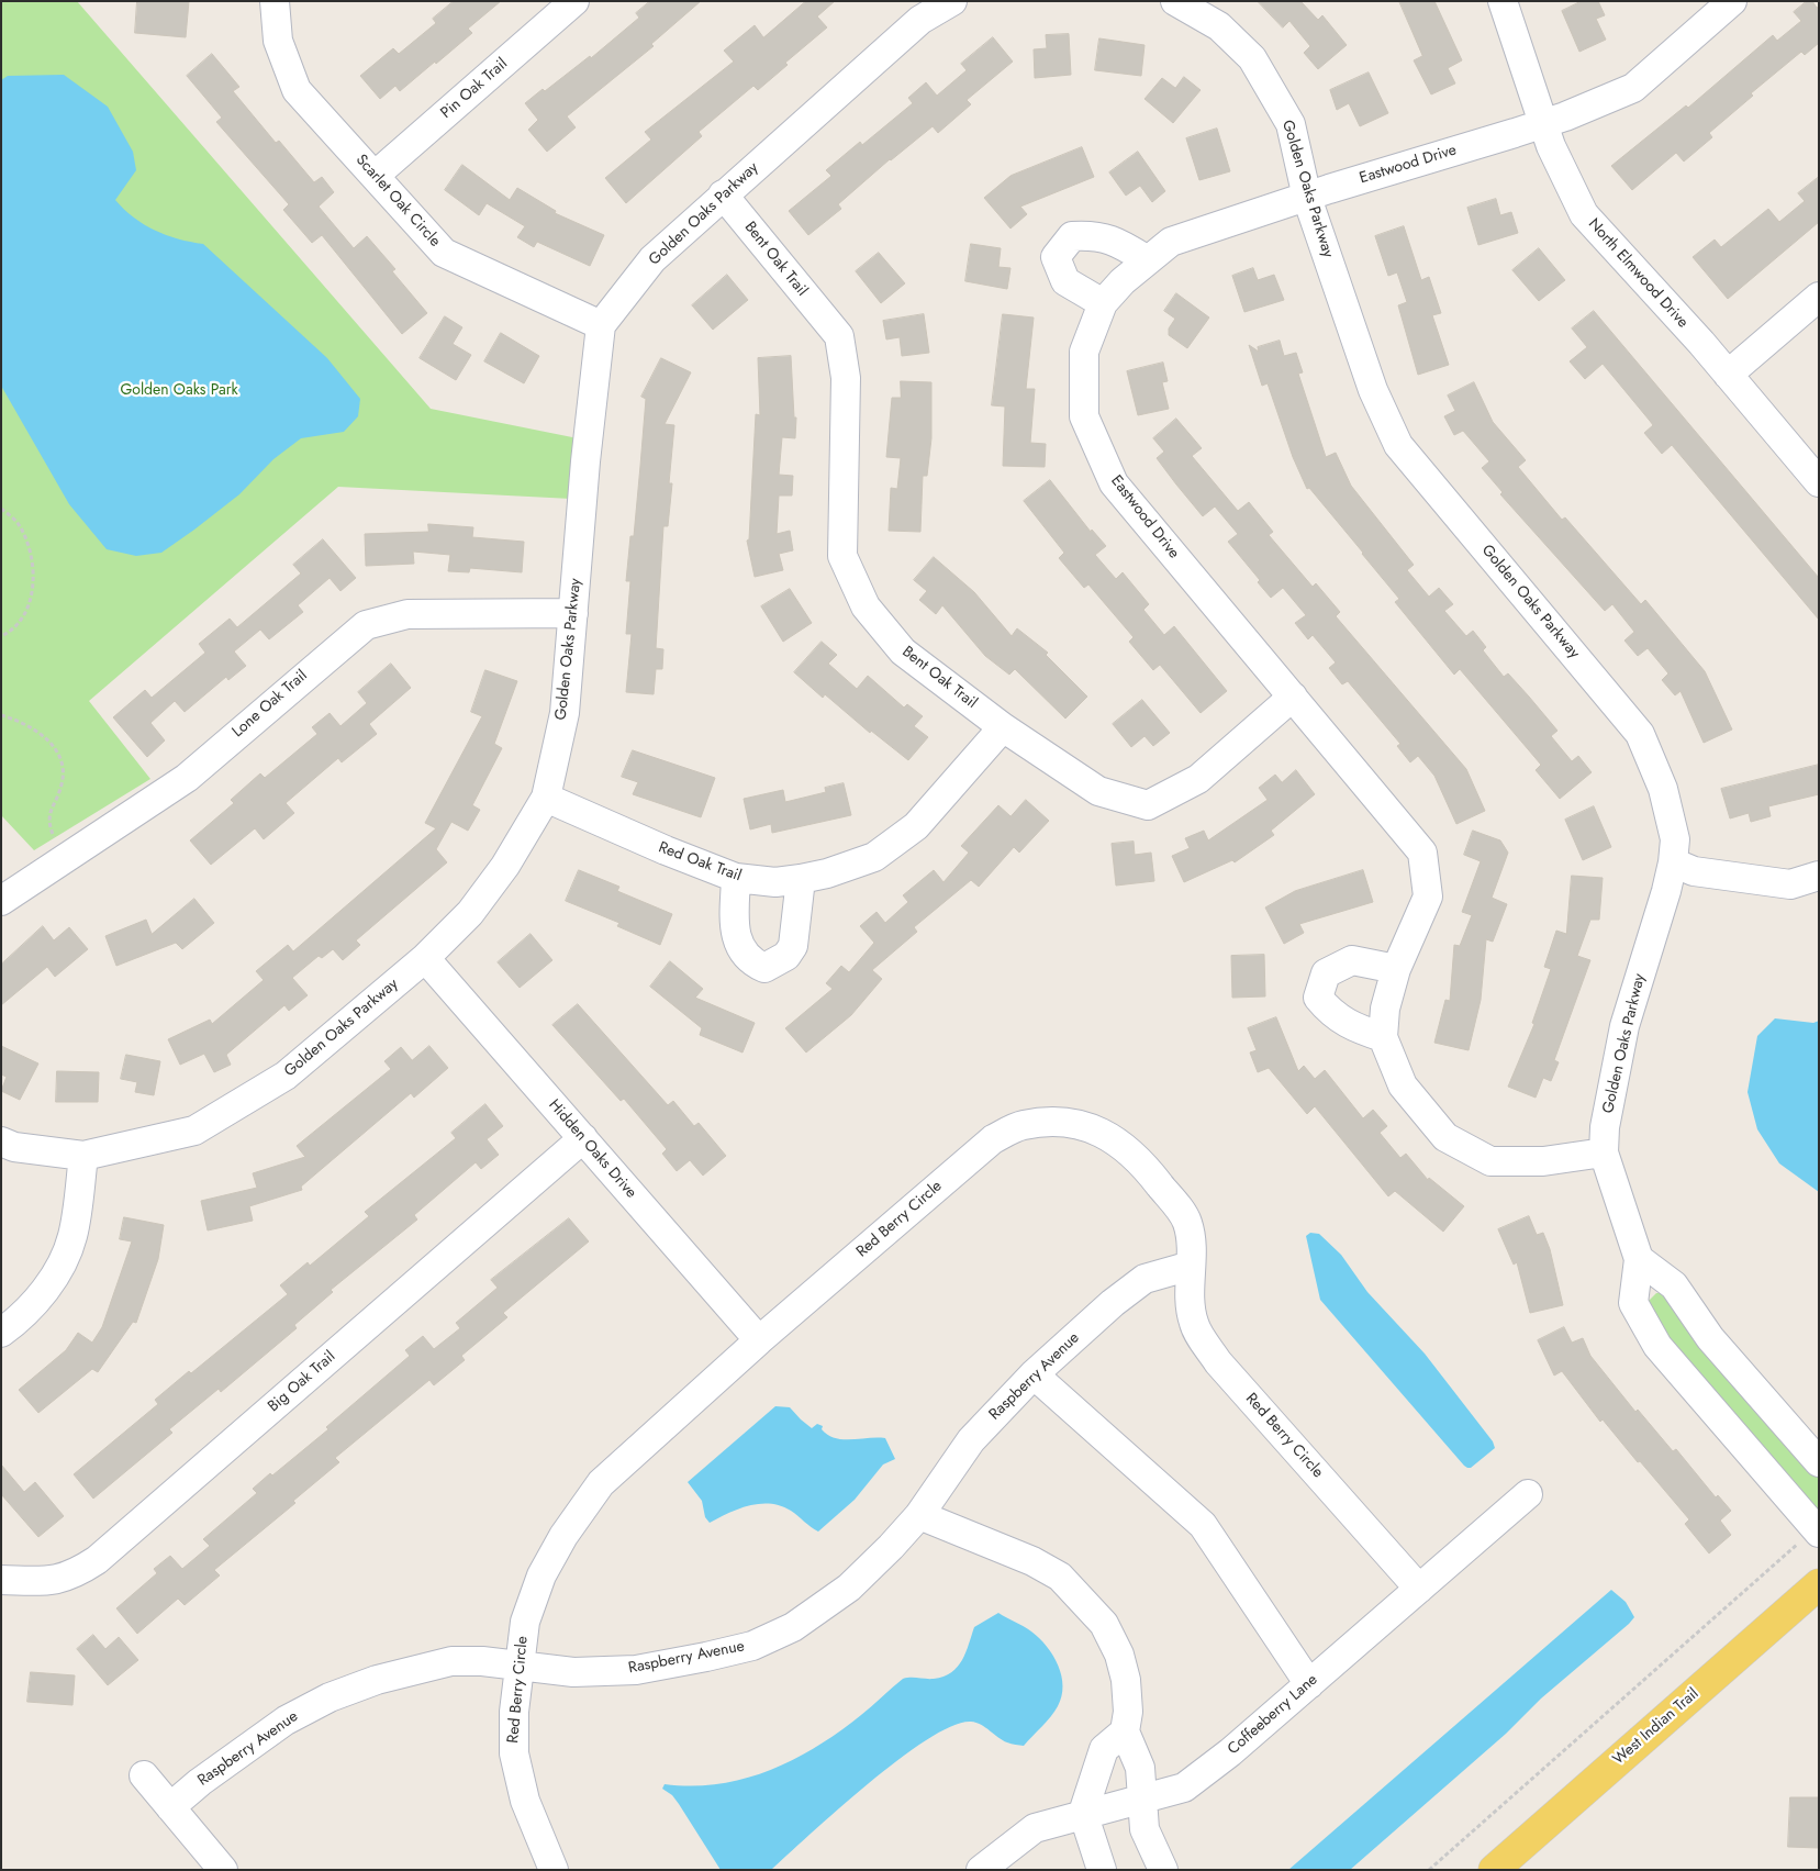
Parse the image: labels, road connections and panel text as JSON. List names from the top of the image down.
{
  "streets": {
    "main road": ["West Indian Trail"],
    "street": [
      "Pin Oak Trail",
      "Eastwood Drive",
      "Golden Oaks Parkway",
      "Scarlet Oak Circle",
      "Bent Oak Trail",
      "North Elmwood Drive",
      "Lone Oak Trail",
      "Red Oak Trail",
      "Hidden Oaks Drive",
      "Red Berry Circle",
      "Raspberry Avenue",
      "Big Oak Trail",
      "Coffeeberry Lane"
    ]
  },
  "crossings": [
    ["Pin Oak Trail", "Scarlet Oak Circle"],
    ["Eastwood Drive", "Golden Oaks Parkway"],
    ["Eastwood Drive", "Bent Oak Trail"],
    ["Eastwood Drive", "North Elmwood Drive"],
    ["Golden Oaks Parkway", "Scarlet Oak Circle"],
    ["Golden Oaks Parkway", "Bent Oak Trail"],
    ["Golden Oaks Parkway", "Lone Oak Trail"],
    ["Golden Oaks Parkway", "Red Oak Trail"],
    ["Golden Oaks Parkway", "Hidden Oaks Drive"],
    ["Bent Oak Trail", "Red Oak Trail"],
    ["Hidden Oaks Drive", "Red Berry Circle"],
    ["Hidden Oaks Drive", "Big Oak Trail"],
    ["Red Berry Circle", "Raspberry Avenue"],
    ["Red Berry Circle", "Coffeeberry Lane"]
  ],
  "parks": ["Golden Oaks Park"]
}
